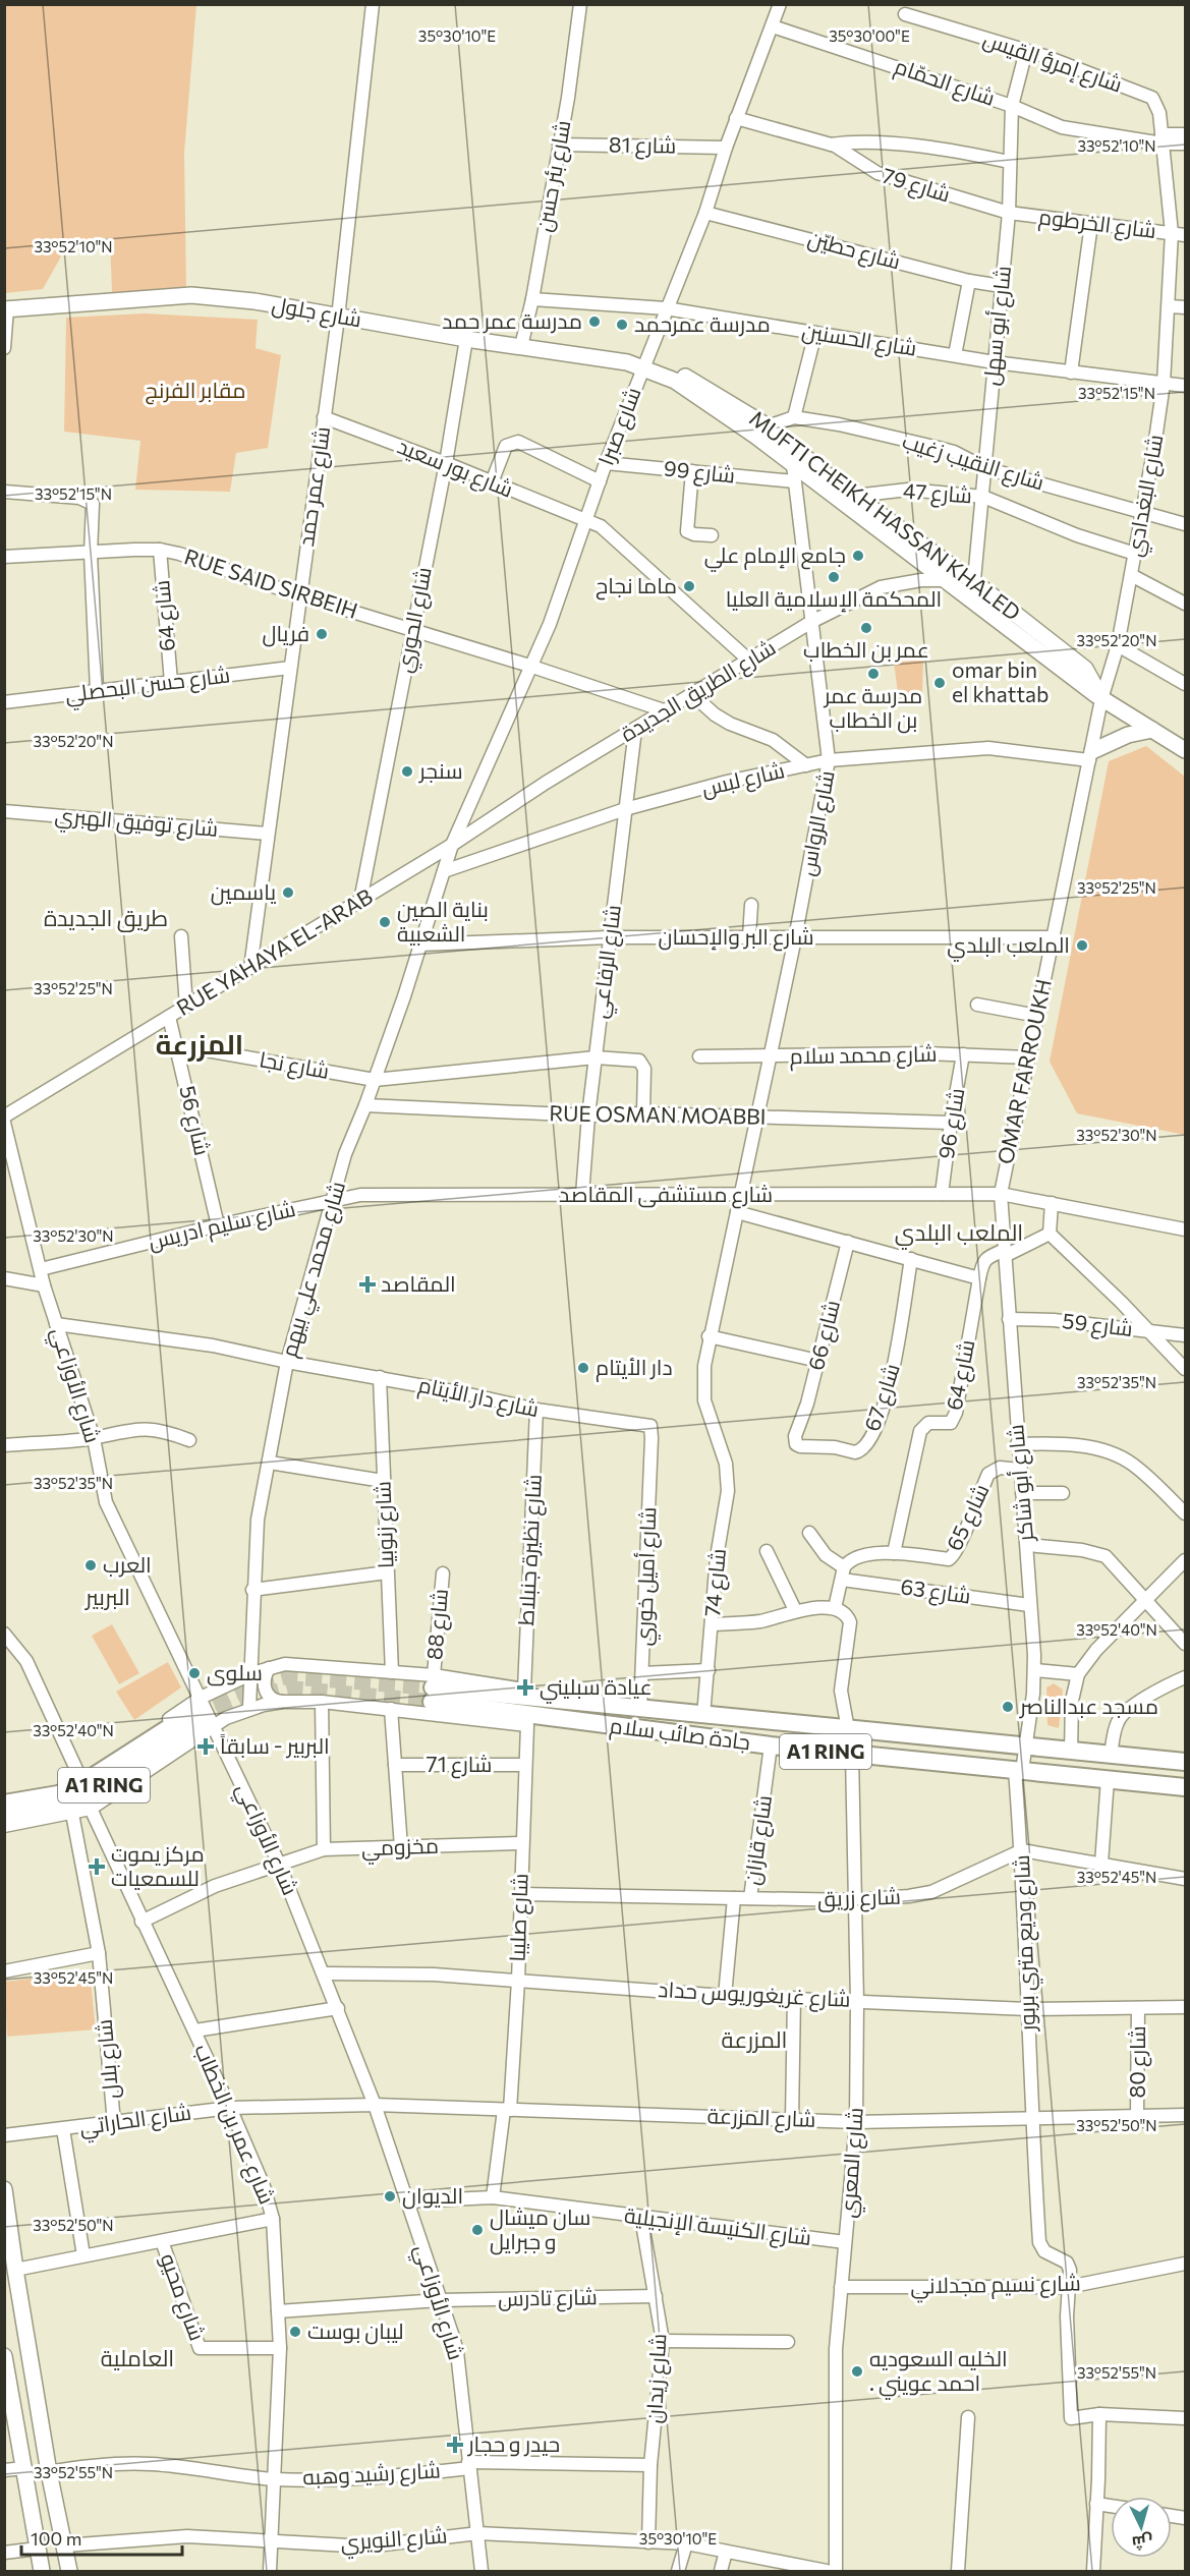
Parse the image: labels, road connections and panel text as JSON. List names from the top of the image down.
{
  "streets": {
    "highway": ["جادة صائب سلام", "A1 RING"],
    "main road": ["شارع جلول", "MUFTI CHEIKH HASSAN KHALED"],
    "street": [
      "شارع إمرؤ القيس",
      "شارع الحمّام",
      "شارع 81",
      "شارع بئر حسن",
      "شارع 79",
      "شارع الخرطوم",
      "شارع حطيّن",
      "شارع أبو سهل",
      "شارع الحسنين",
      "شارع صبرا",
      "شارع النقيب زغيب",
      "شارع بور سعيد",
      "شارع 99",
      "شارع عمر حمد",
      "شارع 47",
      "شارع البغدادي",
      "RUE SAID SIRBEIH",
      "شارع 64",
      "شارع الحوري",
      "شارع حسن البحصلي",
      "شارع الطريق الجديدة",
      "شارع لبس",
      "شارع توفيق الهبري",
      "شارع الرواس",
      "شارع البر والإحسان",
      "RUE YAHAYA EL-ARAB",
      "شارع الرفاعي",
      "شارع محمد سلام",
      "شارع نجا",
      "OMAR FARROUKH",
      "RUE OSMAN MOABBI",
      "شارع 56",
      "شارع 96",
      "شارع مستشفى المقاصد",
      "شارع سليم ادريس",
      "شارع محمد علي بيهم",
      "شارع 59",
      "شارع 66",
      "شارع الأوزاعي",
      "شارع دار الأيتام",
      "شارع 67",
      "شارع أبو شاكر",
      "شارع 65",
      "شارع زنوبيا",
      "شارع نظيرة جنبلاط",
      "شارع أميل خوري",
      "شارع 74",
      "شارع 63",
      "شارع 88",
      "شارع 71",
      "شارع قازان",
      "مخزومي",
      "شارع زريق",
      "شارع صليبا",
      "شارع وديع متري بربور",
      "شارع غريغوريوس حداد",
      "شارع بلال",
      "شارع 80",
      "شارع المزرعة",
      "شارع الحاراتي",
      "شارع عمر بن الخطاب",
      "شارع المعري",
      "شارع الكنيسة الإنجيلية",
      "شارع نسيم مجدلاني",
      "شارع محيو",
      "شارع تادرس",
      "شارع زيدان",
      "شارع رشيد وهبه",
      "شارع النويري"
    ]
  },
  "crossings": [
    ["شارع إمرؤ القيس", "شارع الحمّام"],
    ["شارع إمرؤ القيس", "شارع أبو سهل"],
    ["شارع إمرؤ القيس", "شارع البغدادي"],
    ["شارع الحمّام", "شارع أبو سهل"],
    ["شارع الحمّام", "شارع صبرا"],
    ["شارع الحمّام", "شارع البغدادي"],
    ["شارع 81", "شارع بئر حسن"],
    ["شارع 81", "شارع صبرا"],
    ["شارع بئر حسن", "شارع جلول"],
    ["شارع بئر حسن", "شارع الحسنين"],
    ["شارع 79", "شارع الخرطوم"],
    ["شارع 79", "شارع أبو سهل"],
    ["شارع الخرطوم", "شارع أبو سهل"],
    ["شارع الخرطوم", "شارع البغدادي"],
    ["شارع حطيّن", "شارع أبو سهل"],
    ["شارع حطيّن", "شارع صبرا"],
    ["شارع جلول", "شارع صبرا"],
    ["شارع جلول", "شارع عمر حمد"],
    ["شارع جلول", "MUFTI CHEIKH HASSAN KHALED"],
    ["شارع جلول", "شارع الحوري"],
    ["شارع أبو سهل", "شارع الحسنين"],
    ["شارع أبو سهل", "شارع النقيب زغيب"],
    ["شارع أبو سهل", "شارع 47"],
    ["شارع أبو سهل", "MUFTI CHEIKH HASSAN KHALED"],
    ["شارع الحسنين", "شارع صبرا"],
    ["شارع الحسنين", "شارع البغدادي"],
    ["شارع صبرا", "شارع بور سعيد"],
    ["شارع صبرا", "شارع 99"],
    ["شارع صبرا", "MUFTI CHEIKH HASSAN KHALED"],
    ["شارع صبرا", "RUE SAID SIRBEIH"],
    ["شارع صبرا", "شارع الطريق الجديدة"],
    ["شارع صبرا", "RUE YAHAYA EL-ARAB"],
    ["شارع صبرا", "شارع محمد علي بيهم"],
    ["شارع النقيب زغيب", "شارع البغدادي"],
    ["شارع النقيب زغيب", "MUFTI CHEIKH HASSAN KHALED"],
    ["شارع بور سعيد", "شارع عمر حمد"],
    ["شارع بور سعيد", "شارع الحوري"],
    ["شارع بور سعيد", "شارع الطريق الجديدة"],
    ["شارع 99", "MUFTI CHEIKH HASSAN KHALED"],
    ["شارع 99", "شارع الرواس"],
    ["شارع عمر حمد", "RUE SAID SIRBEIH"],
    ["شارع عمر حمد", "شارع حسن البحصلي"],
    ["شارع عمر حمد", "شارع توفيق الهبري"],
    ["شارع عمر حمد", "RUE YAHAYA EL-ARAB"],
    ["شارع 47", "شارع البغدادي"],
    ["شارع 47", "MUFTI CHEIKH HASSAN KHALED"],
    ["شارع البغدادي", "MUFTI CHEIKH HASSAN KHALED"],
    ["شارع البغدادي", "OMAR FARROUKH"],
    ["MUFTI CHEIKH HASSAN KHALED", "شارع الطريق الجديدة"],
    ["MUFTI CHEIKH HASSAN KHALED", "شارع الرواس"],
    ["MUFTI CHEIKH HASSAN KHALED", "OMAR FARROUKH"],
    ["RUE SAID SIRBEIH", "شارع 64"],
    ["RUE SAID SIRBEIH", "شارع الحوري"],
    ["RUE SAID SIRBEIH", "شارع الطريق الجديدة"],
    ["شارع 64", "شارع حسن البحصلي"],
    ["شارع 64", "شارع 65"],
    ["شارع الحوري", "RUE YAHAYA EL-ARAB"],
    ["شارع الطريق الجديدة", "شارع الرواس"],
    ["شارع الطريق الجديدة", "RUE YAHAYA EL-ARAB"],
    ["شارع الطريق الجديدة", "شارع الرفاعي"],
    ["شارع الطريق الجديدة", "شارع محمد علي بيهم"],
    ["شارع لبس", "شارع الرواس"],
    ["شارع لبس", "شارع الرفاعي"],
    ["شارع لبس", "OMAR FARROUKH"],
    ["شارع لبس", "شارع محمد علي بيهم"],
    ["شارع الرواس", "شارع البر والإحسان"],
    ["شارع الرواس", "شارع محمد سلام"],
    ["شارع الرواس", "RUE OSMAN MOABBI"],
    ["شارع الرواس", "شارع مستشفى المقاصد"],
    ["شارع الرواس", "شارع 74"],
    ["شارع البر والإحسان", "شارع الرفاعي"],
    ["شارع البر والإحسان", "OMAR FARROUKH"],
    ["شارع البر والإحسان", "شارع محمد علي بيهم"],
    ["RUE YAHAYA EL-ARAB", "شارع 56"],
    ["RUE YAHAYA EL-ARAB", "شارع محمد علي بيهم"],
    ["شارع الرفاعي", "RUE OSMAN MOABBI"],
    ["شارع الرفاعي", "شارع مستشفى المقاصد"],
    ["شارع محمد سلام", "OMAR FARROUKH"],
    ["شارع محمد سلام", "شارع 96"],
    ["شارع نجا", "شارع 56"],
    ["شارع نجا", "شارع محمد علي بيهم"],
    ["OMAR FARROUKH", "شارع مستشفى المقاصد"],
    ["OMAR FARROUKH", "شارع أبو شاكر"],
    ["RUE OSMAN MOABBI", "شارع 96"],
    ["RUE OSMAN MOABBI", "شارع محمد علي بيهم"],
    ["شارع 56", "شارع سليم ادريس"],
    ["شارع 96", "شارع مستشفى المقاصد"],
    ["شارع مستشفى المقاصد", "شارع سليم ادريس"],
    ["شارع مستشفى المقاصد", "شارع محمد علي بيهم"],
    ["شارع مستشفى المقاصد", "شارع أبو شاكر"],
    ["شارع سليم ادريس", "شارع محمد علي بيهم"],
    ["شارع سليم ادريس", "شارع الأوزاعي"],
    ["شارع محمد علي بيهم", "شارع دار الأيتام"],
    ["شارع محمد علي بيهم", "جادة صائب سلام"],
    ["شارع 59", "شارع أبو شاكر"],
    ["شارع 66", "شارع 67"],
    ["شارع الأوزاعي", "شارع دار الأيتام"],
    ["شارع الأوزاعي", "جادة صائب سلام"],
    ["شارع الأوزاعي", "مخزومي"],
    ["شارع الأوزاعي", "شارع غريغوريوس حداد"],
    ["شارع الأوزاعي", "شارع المزرعة"],
    ["شارع الأوزاعي", "شارع الحاراتي"],
    ["شارع الأوزاعي", "شارع الكنيسة الإنجيلية"],
    ["شارع الأوزاعي", "شارع تادرس"],
    ["شارع الأوزاعي", "شارع رشيد وهبه"],
    ["شارع الأوزاعي", "شارع النويري"],
    ["شارع دار الأيتام", "شارع زنوبيا"],
    ["شارع دار الأيتام", "شارع نظيرة جنبلاط"],
    ["شارع دار الأيتام", "شارع أميل خوري"],
    ["شارع أبو شاكر", "شارع 65"],
    ["شارع أبو شاكر", "شارع 63"],
    ["شارع أبو شاكر", "جادة صائب سلام"],
    ["شارع أبو شاكر", "شارع وديع متري بربور"],
    ["شارع 65", "شارع 63"],
    ["شارع زنوبيا", "جادة صائب سلام"],
    ["شارع نظيرة جنبلاط", "جادة صائب سلام"],
    ["شارع أميل خوري", "جادة صائب سلام"],
    ["شارع 74", "جادة صائب سلام"],
    ["شارع 88", "جادة صائب سلام"],
    ["جادة صائب سلام", "A1 RING"],
    ["جادة صائب سلام", "شارع قازان"],
    ["جادة صائب سلام", "شارع وديع متري بربور"],
    ["جادة صائب سلام", "شارع المعري"],
    ["شارع 71", "شارع صليبا"],
    ["شارع قازان", "شارع زريق"],
    ["مخزومي", "شارع صليبا"],
    ["مخزومي", "شارع عمر بن الخطاب"],
    ["شارع زريق", "شارع صليبا"],
    ["شارع زريق", "شارع وديع متري بربور"],
    ["شارع زريق", "شارع المعري"],
    ["شارع صليبا", "شارع غريغوريوس حداد"],
    ["شارع صليبا", "شارع المزرعة"],
    ["شارع صليبا", "شارع الكنيسة الإنجيلية"],
    ["شارع وديع متري بربور", "شارع غريغوريوس حداد"],
    ["شارع وديع متري بربور", "شارع المزرعة"],
    ["شارع وديع متري بربور", "شارع نسيم مجدلاني"],
    ["شارع غريغوريوس حداد", "شارع 80"],
    ["شارع غريغوريوس حداد", "شارع المعري"],
    ["شارع بلال", "شارع الحاراتي"],
    ["شارع 80", "شارع المزرعة"],
    ["شارع المزرعة", "شارع الحاراتي"],
    ["شارع المزرعة", "شارع المعري"],
    ["شارع الحاراتي", "شارع عمر بن الخطاب"],
    ["شارع عمر بن الخطاب", "شارع محيو"],
    ["شارع عمر بن الخطاب", "شارع تادرس"],
    ["شارع عمر بن الخطاب", "شارع رشيد وهبه"],
    ["شارع عمر بن الخطاب", "شارع النويري"],
    ["شارع المعري", "شارع الكنيسة الإنجيلية"],
    ["شارع المعري", "شارع نسيم مجدلاني"],
    ["شارع الكنيسة الإنجيلية", "شارع زيدان"],
    ["شارع تادرس", "شارع زيدان"],
    ["شارع زيدان", "شارع رشيد وهبه"],
    ["شارع زيدان", "شارع النويري"]
  ],
  "districts": [
    "طريق الجديدة",
    "المزرعة",
    "الملعب البلدي",
    "البربير",
    "المزرعة",
    "العاملية"
  ],
  "parks": ["مقابر الفرنج"],
  "places": {
    "other": [
      "مدرسة عمر حمد",
      "مدرسة عمرحمد",
      "جامع الإمام علي",
      "المحكمة الإسلامية العليا",
      "ماما نجاح",
      "عمر بن الخطاب",
      "فريال",
      "مدرسة عمر بن الخطاب",
      "omar bin el khattab",
      "سنجر",
      "ياسمين",
      "بناية الصين الشعبية",
      "الملعب البلدي",
      "دار الأيتام",
      "العرب",
      "سلوى",
      "مسجد عبدالناصر",
      "الديوان",
      "سان ميشال و جبرايل",
      "ليبان بوست",
      "الخليه السعوديه . احمد عويني"
    ],
    "health": [
      "المقاصد",
      "عيادة سبليني",
      "البربير - سابقاً",
      "مركز يموت للسمعيات",
      "حيدر و حجار"
    ]
  },
  "scale_bar": "100 m",
  "north": "bottom",
  "coordinates": [
    "35°30'10\"E",
    "35°30'00\"E",
    "33°52'10\"N",
    "33°52'15\"N",
    "33°52'20\"N",
    "33°52'25\"N",
    "33°52'30\"N",
    "33°52'35\"N",
    "33°52'40\"N",
    "33°52'45\"N",
    "33°52'50\"N",
    "33°52'55\"N"
  ]
}
